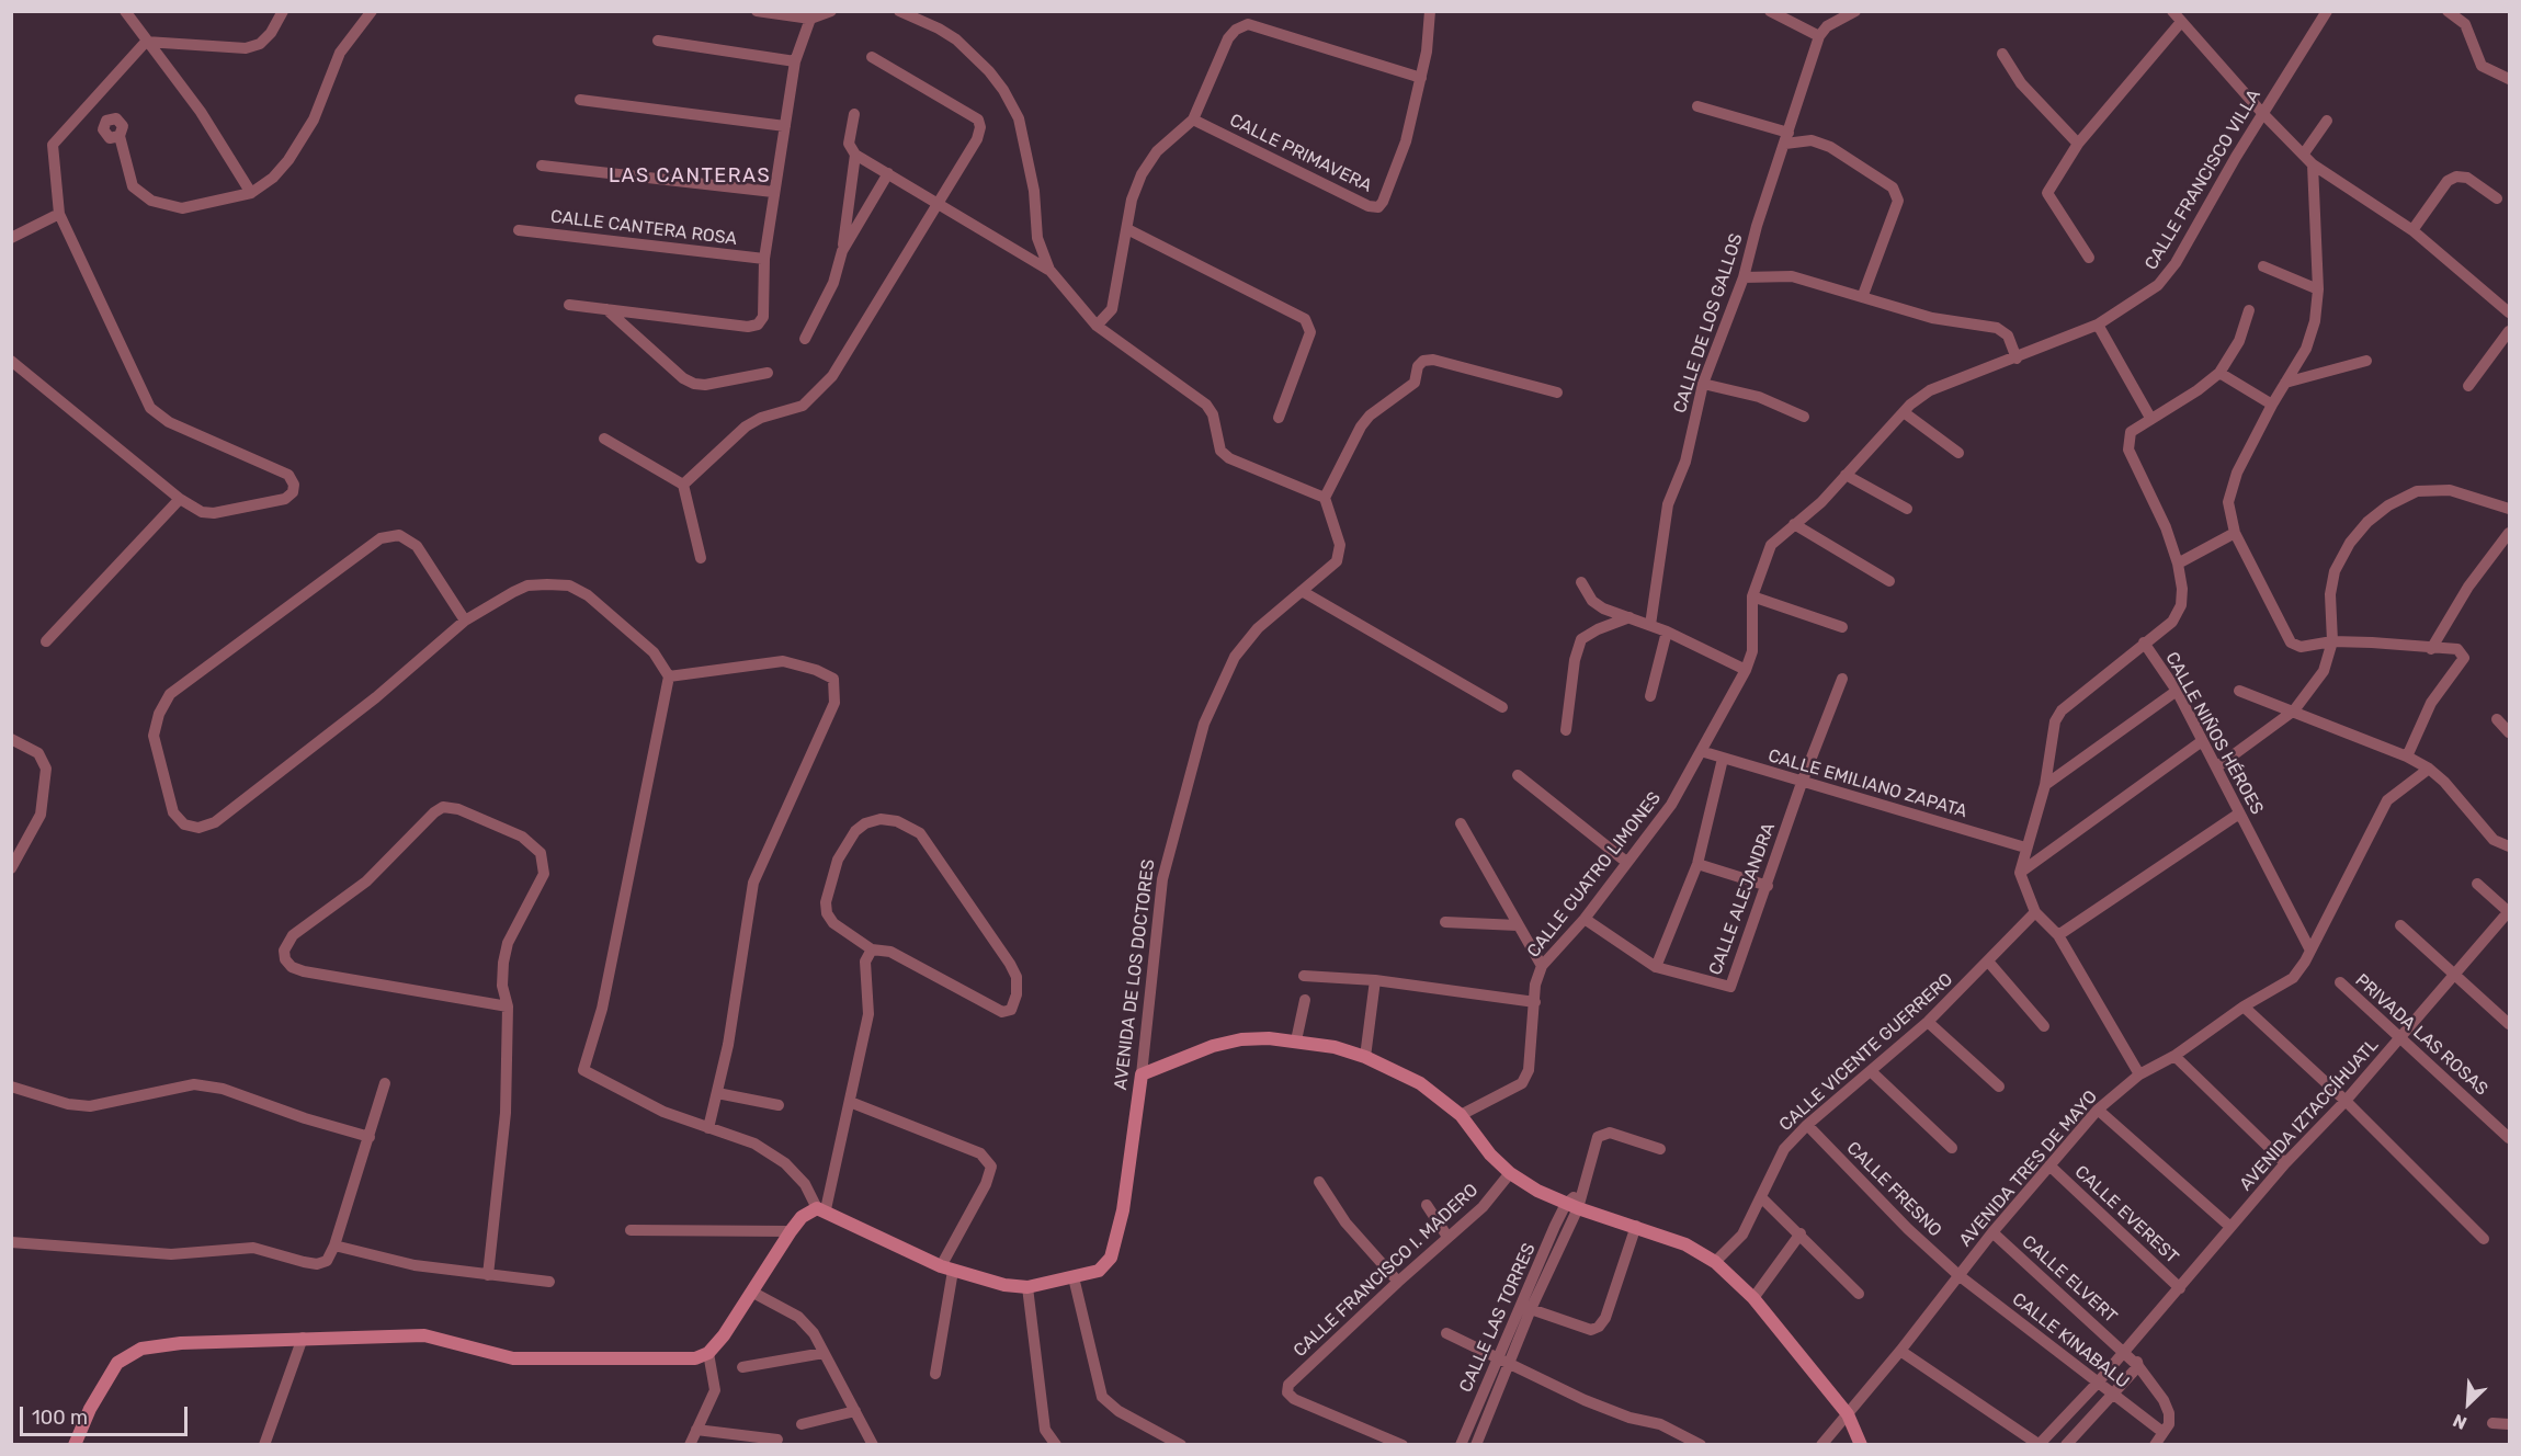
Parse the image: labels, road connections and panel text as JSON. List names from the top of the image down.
{
  "streets": {
    "main road": ["AVENIDA DE LOS DOCTORES"],
    "street": [
      "CALLE PRIMAVERA",
      "CALLE FRANCISCO VILLA",
      "CALLE CANTERA ROSA",
      "CALLE DE LOS GALLOS",
      "CALLE NIÑOS HÉROES",
      "CALLE EMILIANO ZAPATA",
      "CALLE CUATRO LIMONES",
      "CALLE ALEJANDRA",
      "PRIVADA LAS ROSAS",
      "CALLE VICENTE GUERRERO",
      "AVENIDA IZTACCÍHUATL",
      "AVENIDA TRES DE MAYO",
      "CALLE FRESNO",
      "CALLE EVEREST",
      "CALLE FRANCISCO I. MADERO",
      "CALLE ELVERT",
      "CALLE LAS TORRES",
      "CALLE KINABALU"
    ]
  },
  "crossings": [
    ["CALLE FRANCISCO VILLA", "CALLE CUATRO LIMONES"],
    ["CALLE NIÑOS HÉROES", "AVENIDA TRES DE MAYO"],
    ["CALLE EMILIANO ZAPATA", "CALLE CUATRO LIMONES"],
    ["CALLE EMILIANO ZAPATA", "CALLE ALEJANDRA"],
    ["CALLE CUATRO LIMONES", "CALLE ALEJANDRA"],
    ["PRIVADA LAS ROSAS", "AVENIDA IZTACCÍHUATL"],
    ["CALLE VICENTE GUERRERO", "CALLE FRESNO"],
    ["AVENIDA IZTACCÍHUATL", "CALLE EVEREST"],
    ["AVENIDA IZTACCÍHUATL", "CALLE ELVERT"],
    ["AVENIDA IZTACCÍHUATL", "CALLE KINABALU"],
    ["AVENIDA TRES DE MAYO", "CALLE FRESNO"],
    ["AVENIDA TRES DE MAYO", "CALLE EVEREST"],
    ["AVENIDA TRES DE MAYO", "CALLE ELVERT"],
    ["AVENIDA TRES DE MAYO", "CALLE KINABALU"],
    ["CALLE FRESNO", "CALLE KINABALU"],
    ["CALLE ELVERT", "CALLE KINABALU"]
  ],
  "districts": ["LAS CANTERAS"],
  "scale_bar": "100 m",
  "north": "bottom left"
}
